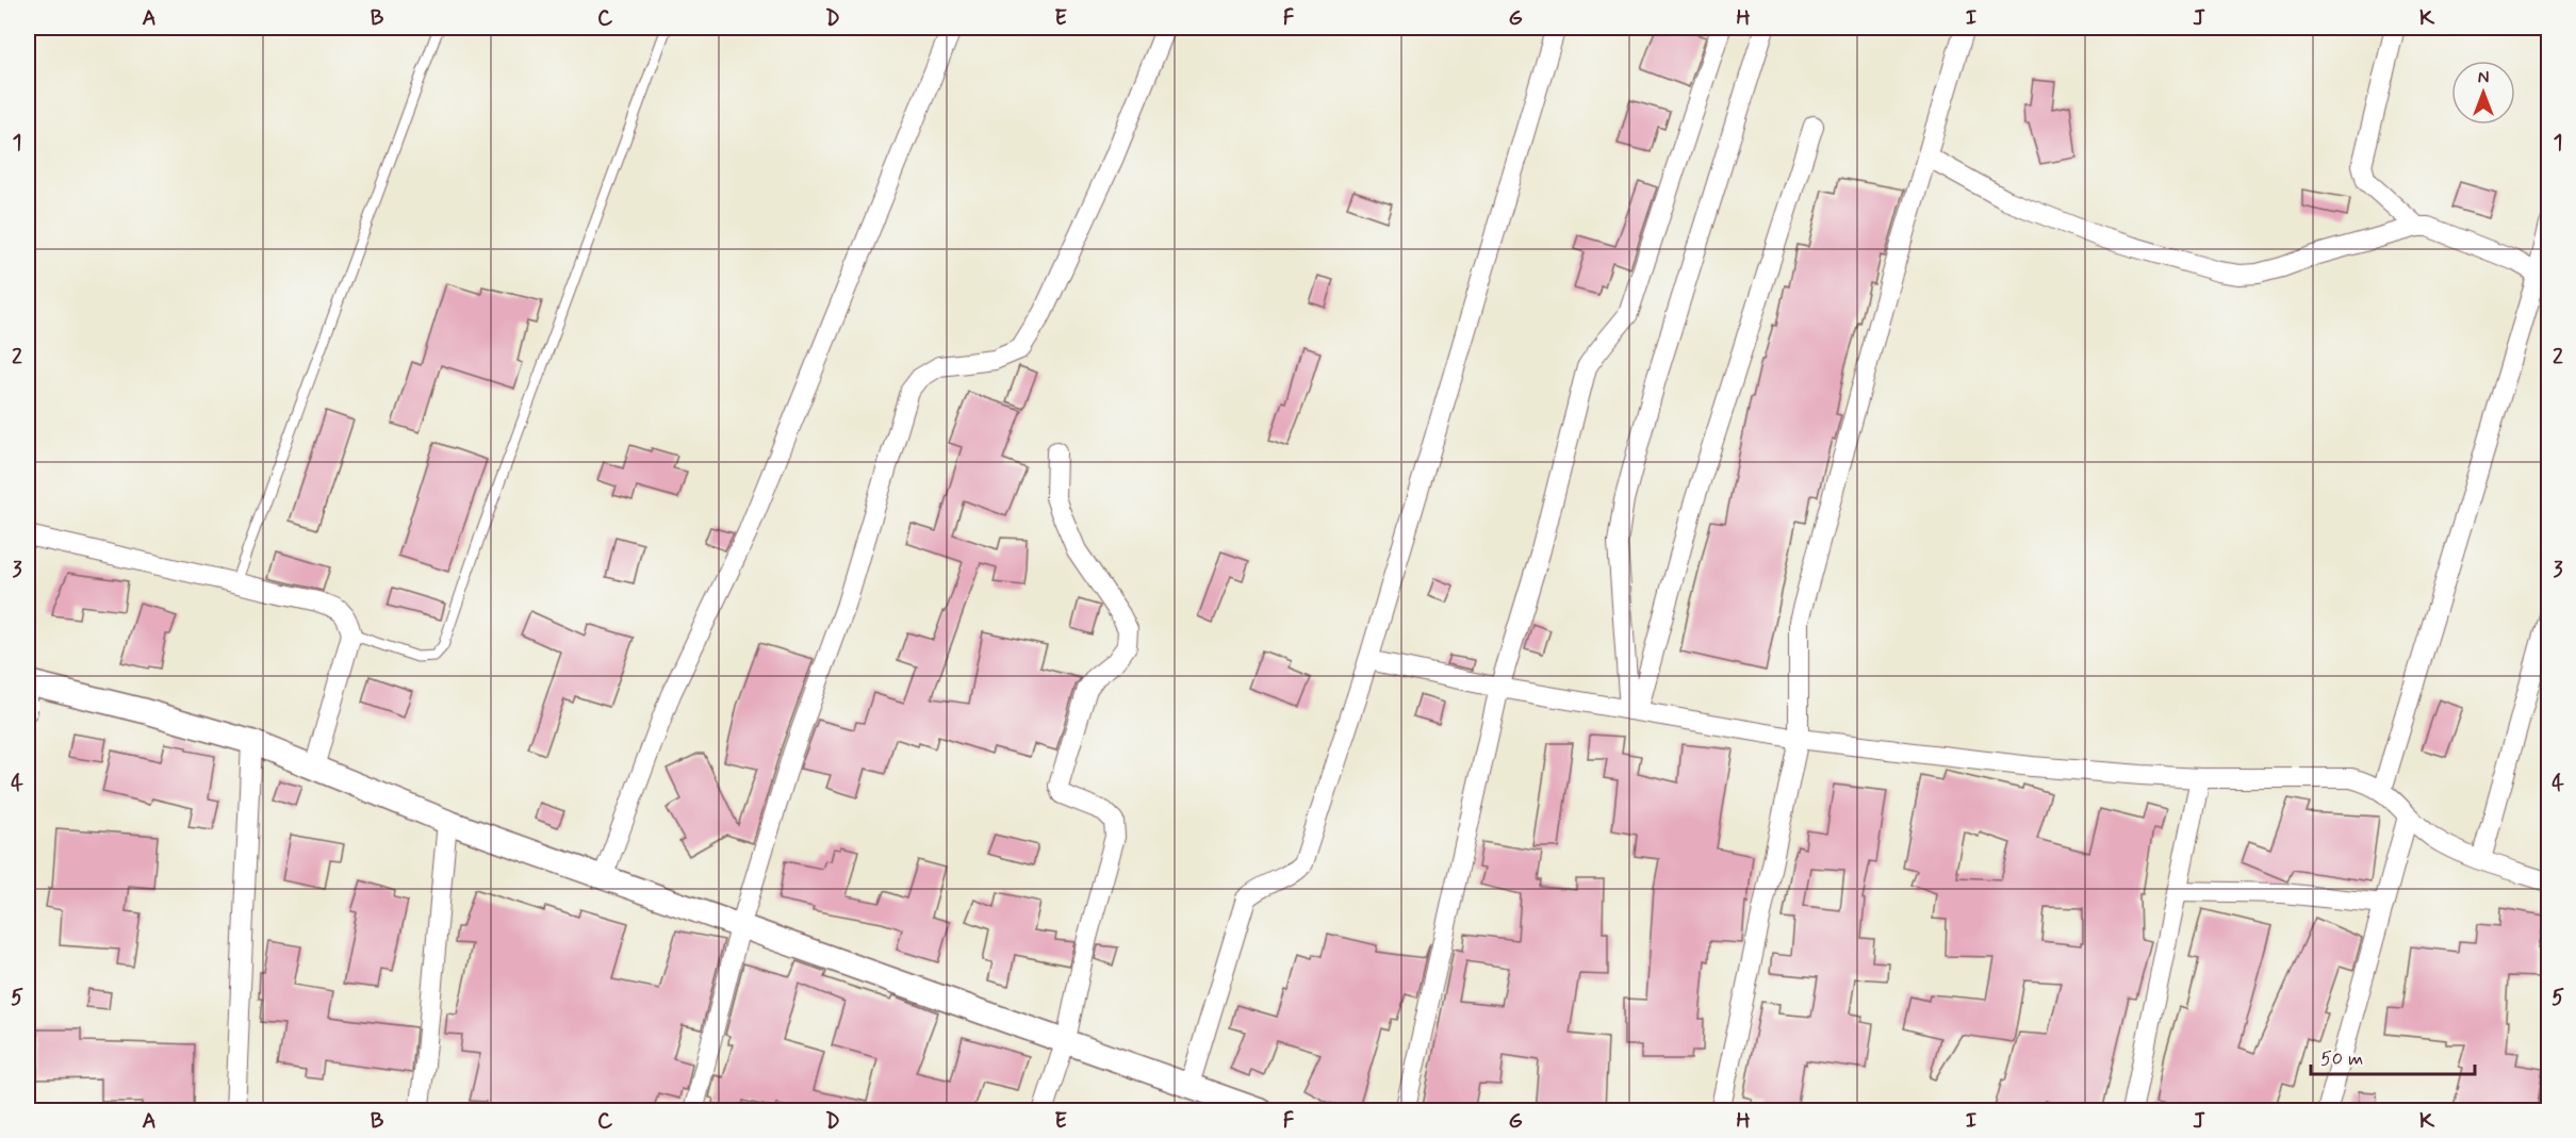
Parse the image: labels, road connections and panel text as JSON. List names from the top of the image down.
{
  "scale_bar": "50 m",
  "north": "top",
  "grid": {
    "columns": [
      "A",
      "B",
      "C",
      "D",
      "E",
      "F",
      "G",
      "H",
      "I",
      "J",
      "K"
    ],
    "rows": [
      "1",
      "2",
      "3",
      "4",
      "5"
    ]
  }
}
